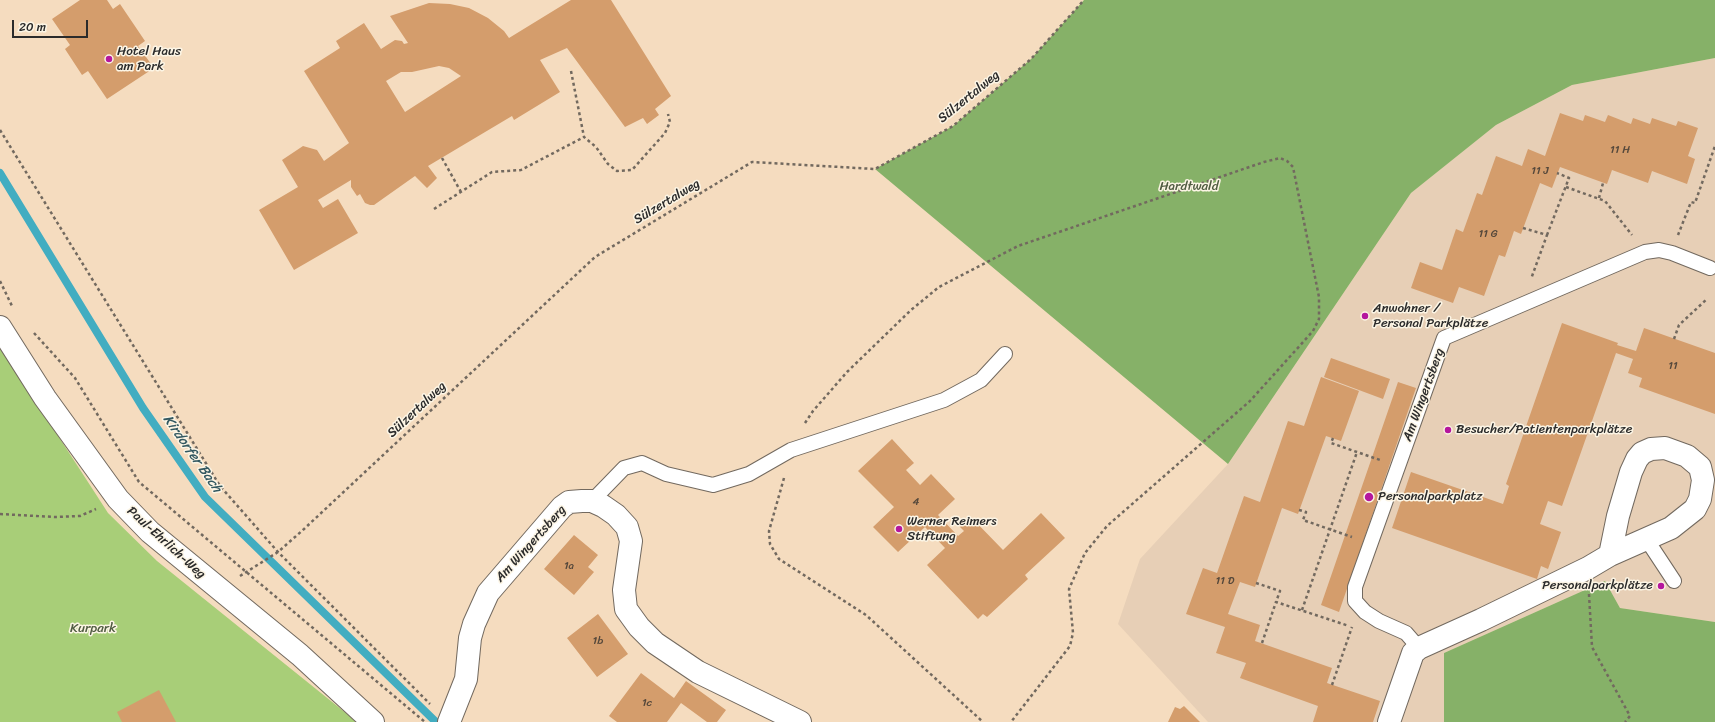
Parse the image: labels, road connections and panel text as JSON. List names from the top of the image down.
{
  "streets": {
    "street": ["Am Wingertsberg", "Paul-Ehrlich-Weg"],
    "path": ["Sülzertalweg"]
  },
  "water": ["Kirdorfer Bach"],
  "parks": ["Hardtwald", "Kurpark"],
  "places": [
    "Hotel Haus am Park",
    "Anwohner / Personal Parkplätze",
    "Besucher/Patientenparkplätze",
    "Personalparkplatz",
    "Werner Reimers Stiftung",
    "Personalparkplätze"
  ],
  "house_numbers": [
    "11 H",
    "11 J",
    "11 G",
    "11",
    "4",
    "1a",
    "11 D",
    "1b",
    "1c"
  ],
  "scale_bar": "20 m"
}
